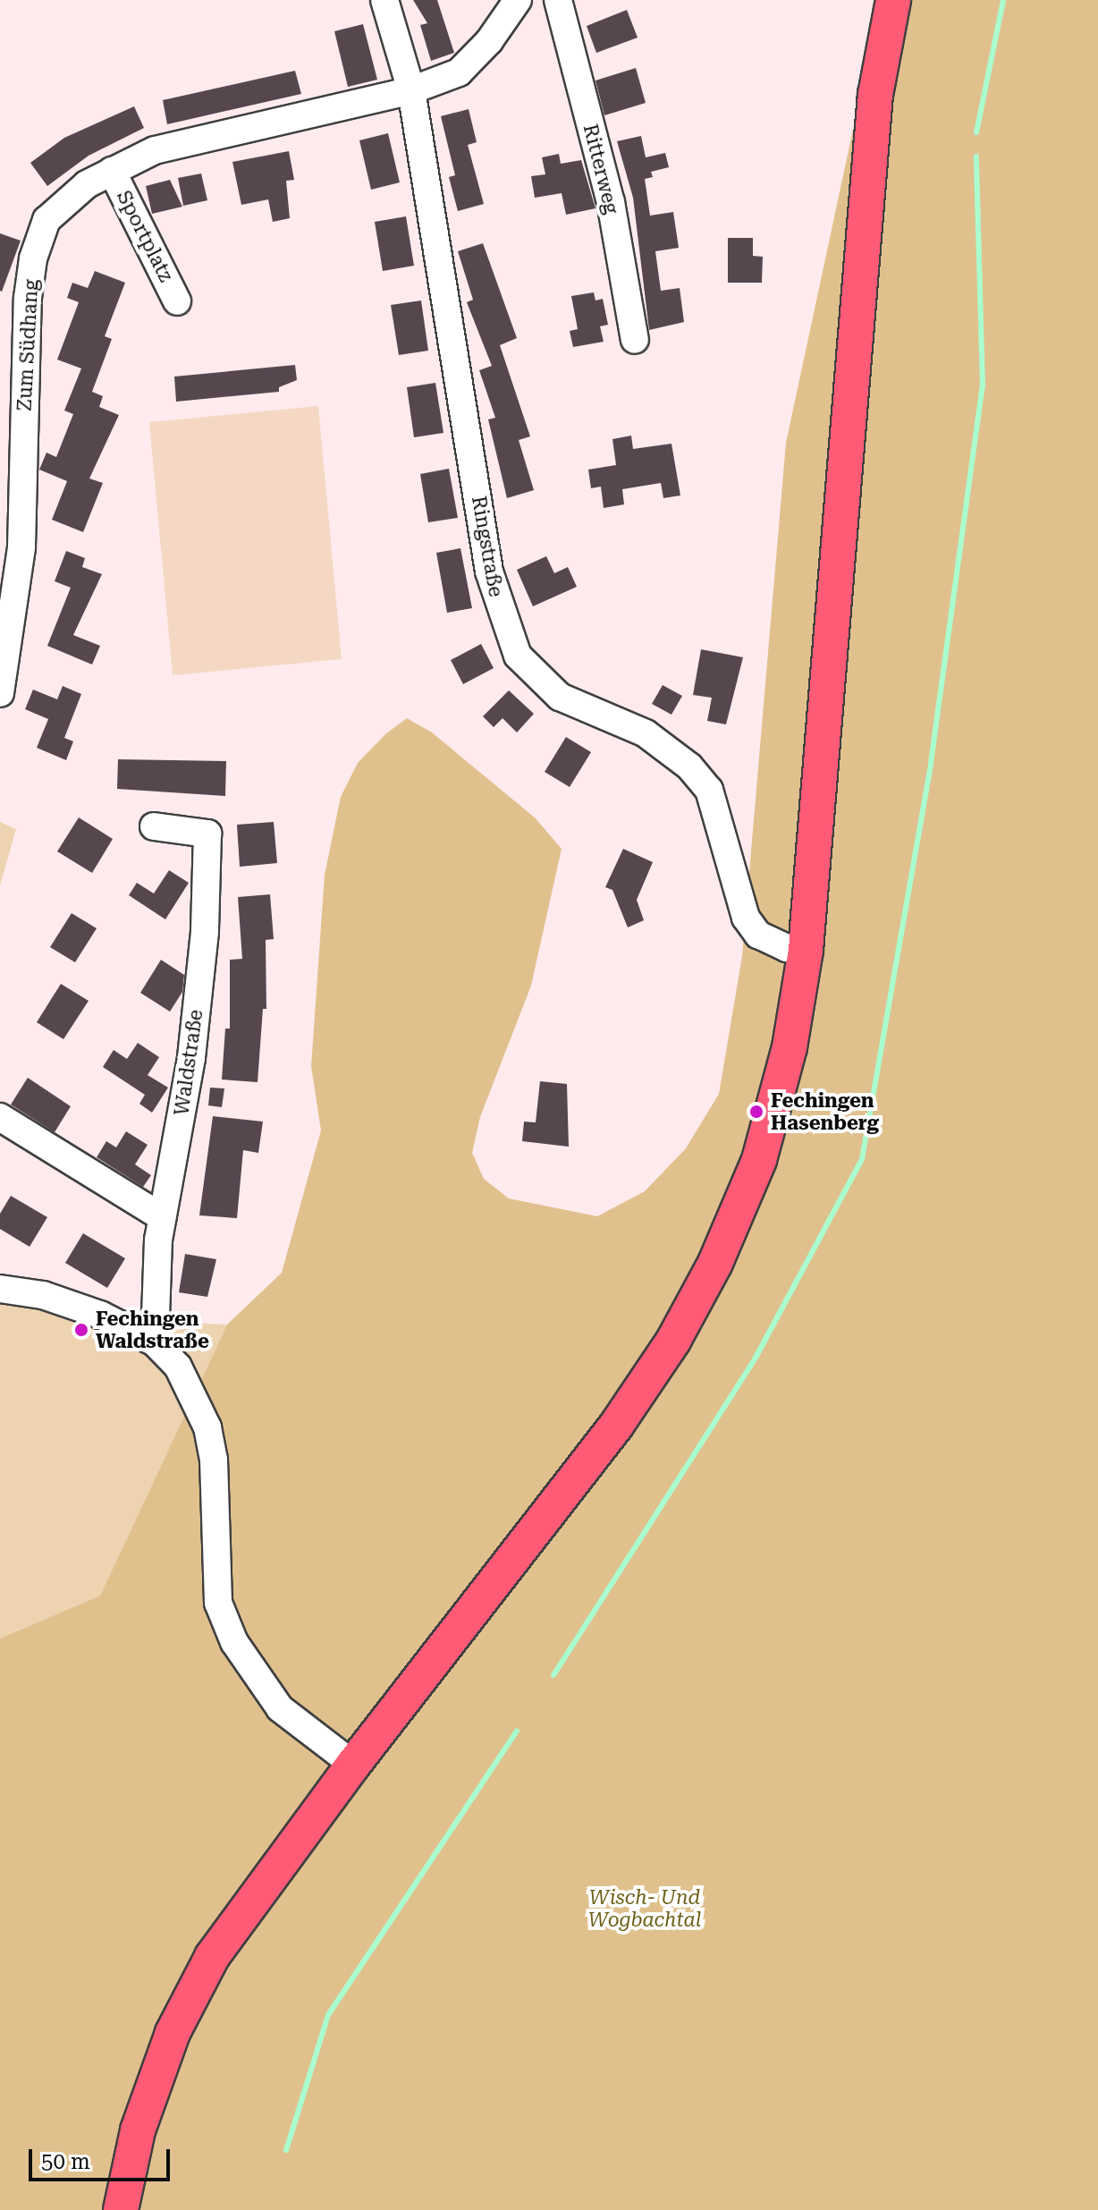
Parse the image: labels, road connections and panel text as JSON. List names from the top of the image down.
{
  "streets": {
    "street": [
      "Ritterweg",
      "Sportplatz",
      "Zum Südhang",
      "Ringstraße",
      "Waldstraße"
    ]
  },
  "crossings": [
    ["Sportplatz", "Zum Südhang"],
    ["Zum Südhang", "Ringstraße"]
  ],
  "parks": ["Wisch- Und Wogbachtal"],
  "places": ["Fechingen Hasenberg", "Fechingen Waldstraße"],
  "scale_bar": "50 m"
}
